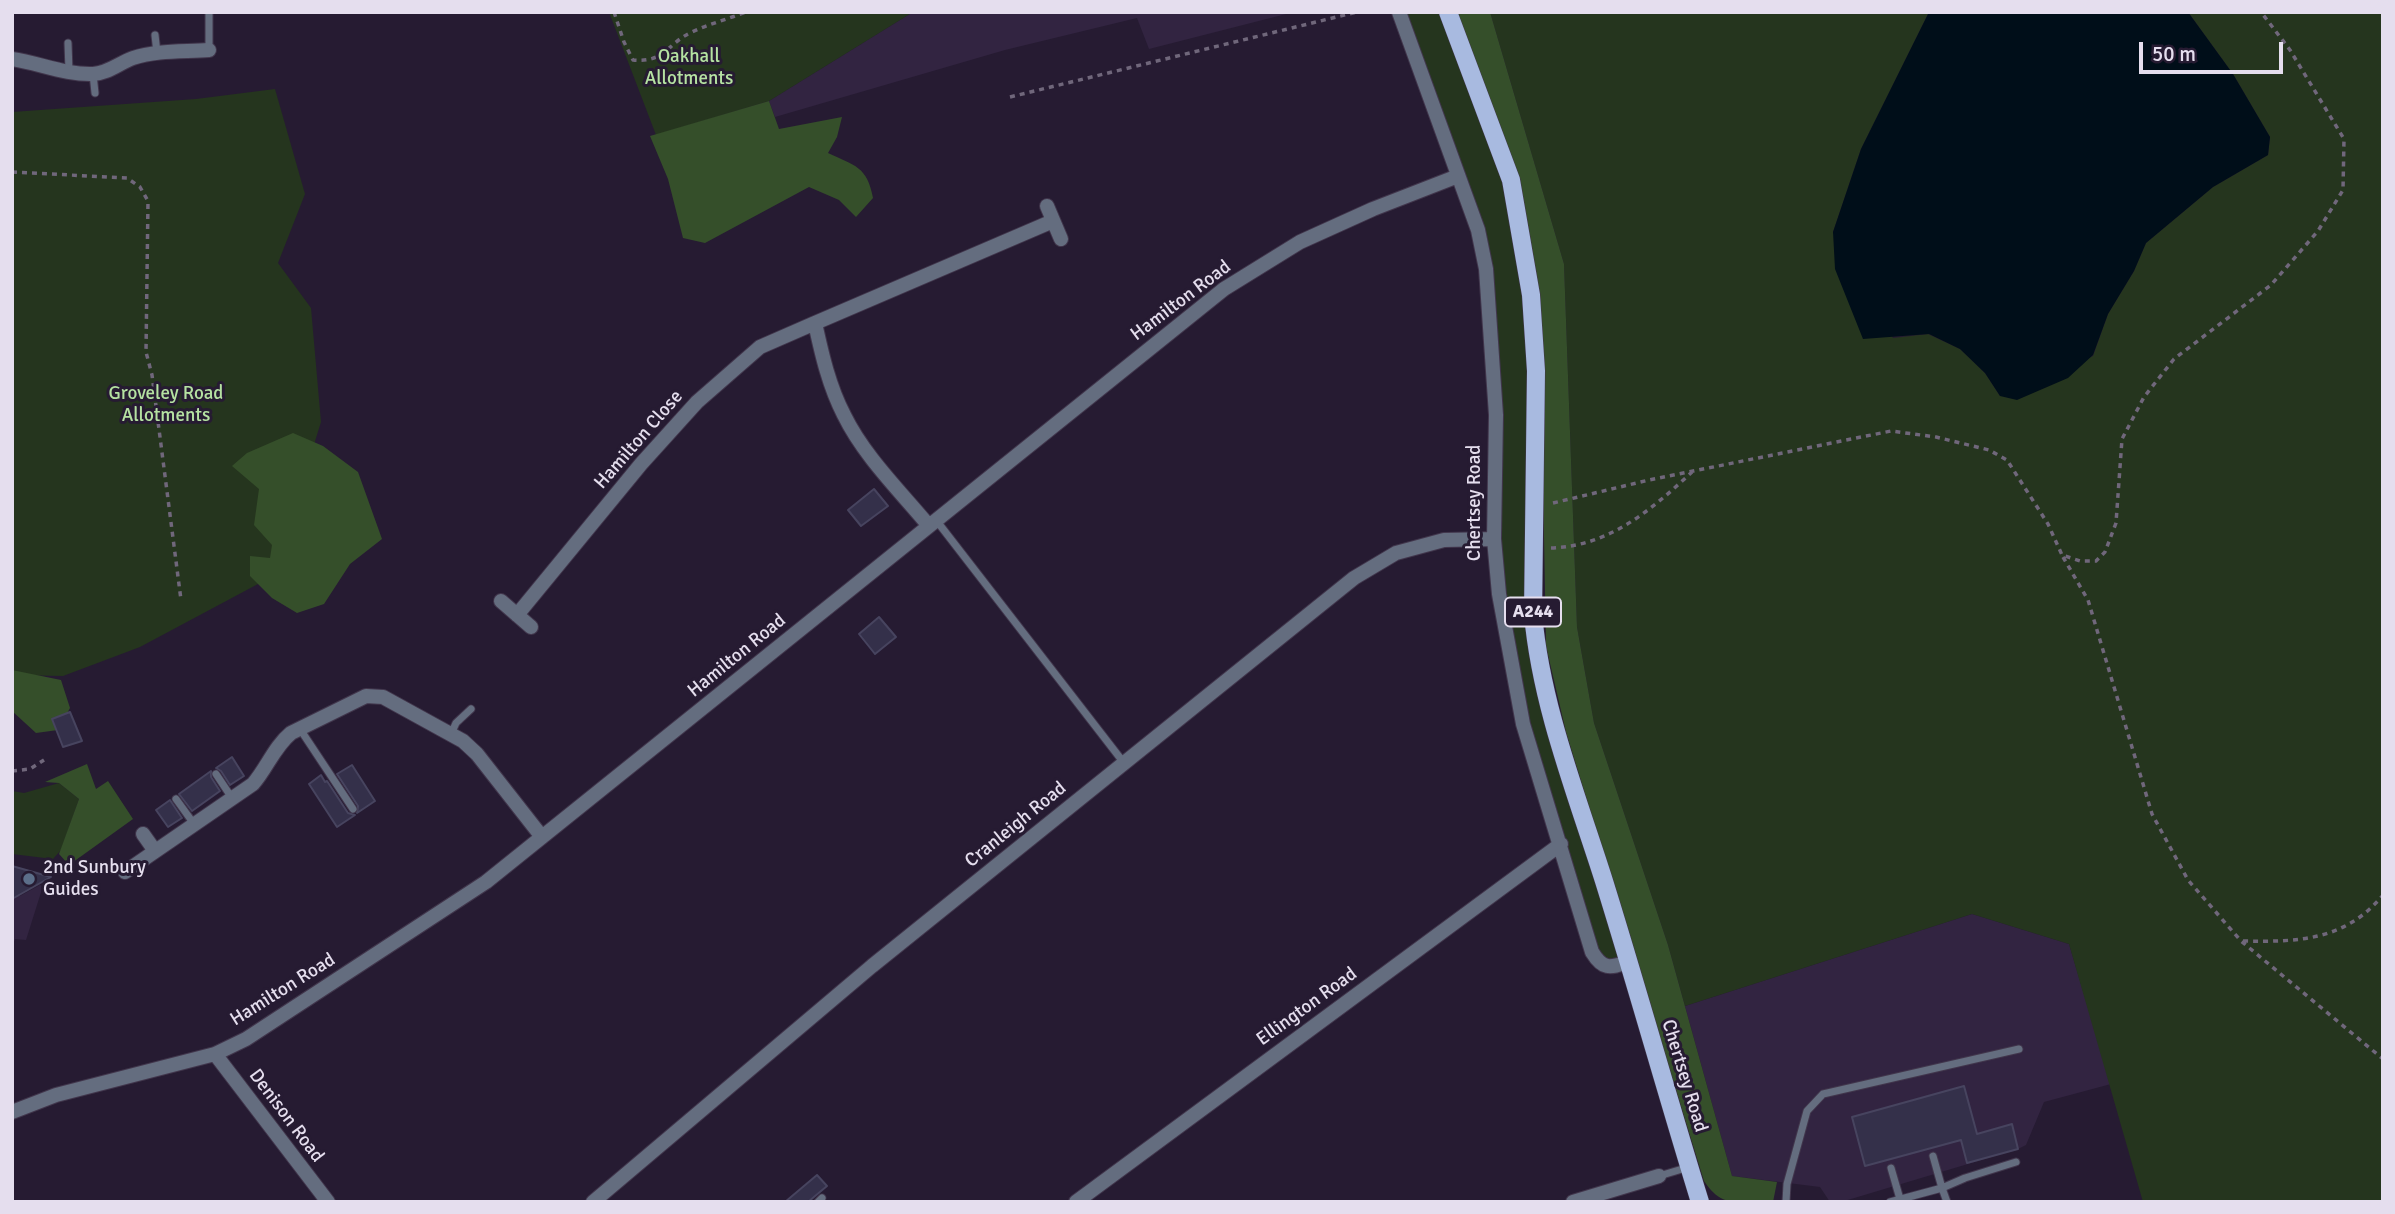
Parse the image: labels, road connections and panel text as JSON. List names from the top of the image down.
{
  "streets": {
    "main road": ["Chertsey Road", "A244"],
    "street": [
      "Hamilton Road",
      "Hamilton Close",
      "Cranleigh Road",
      "Ellington Road",
      "Denison Road"
    ]
  },
  "crossings": [
    ["Hamilton Road", "Chertsey Road"],
    ["Hamilton Road", "Denison Road"],
    ["Chertsey Road", "Cranleigh Road"],
    ["Chertsey Road", "Ellington Road"]
  ],
  "parks": ["Oakhall Allotments", "Groveley Road Allotments"],
  "places": ["2nd Sunbury Guides"],
  "scale_bar": "50 m"
}
